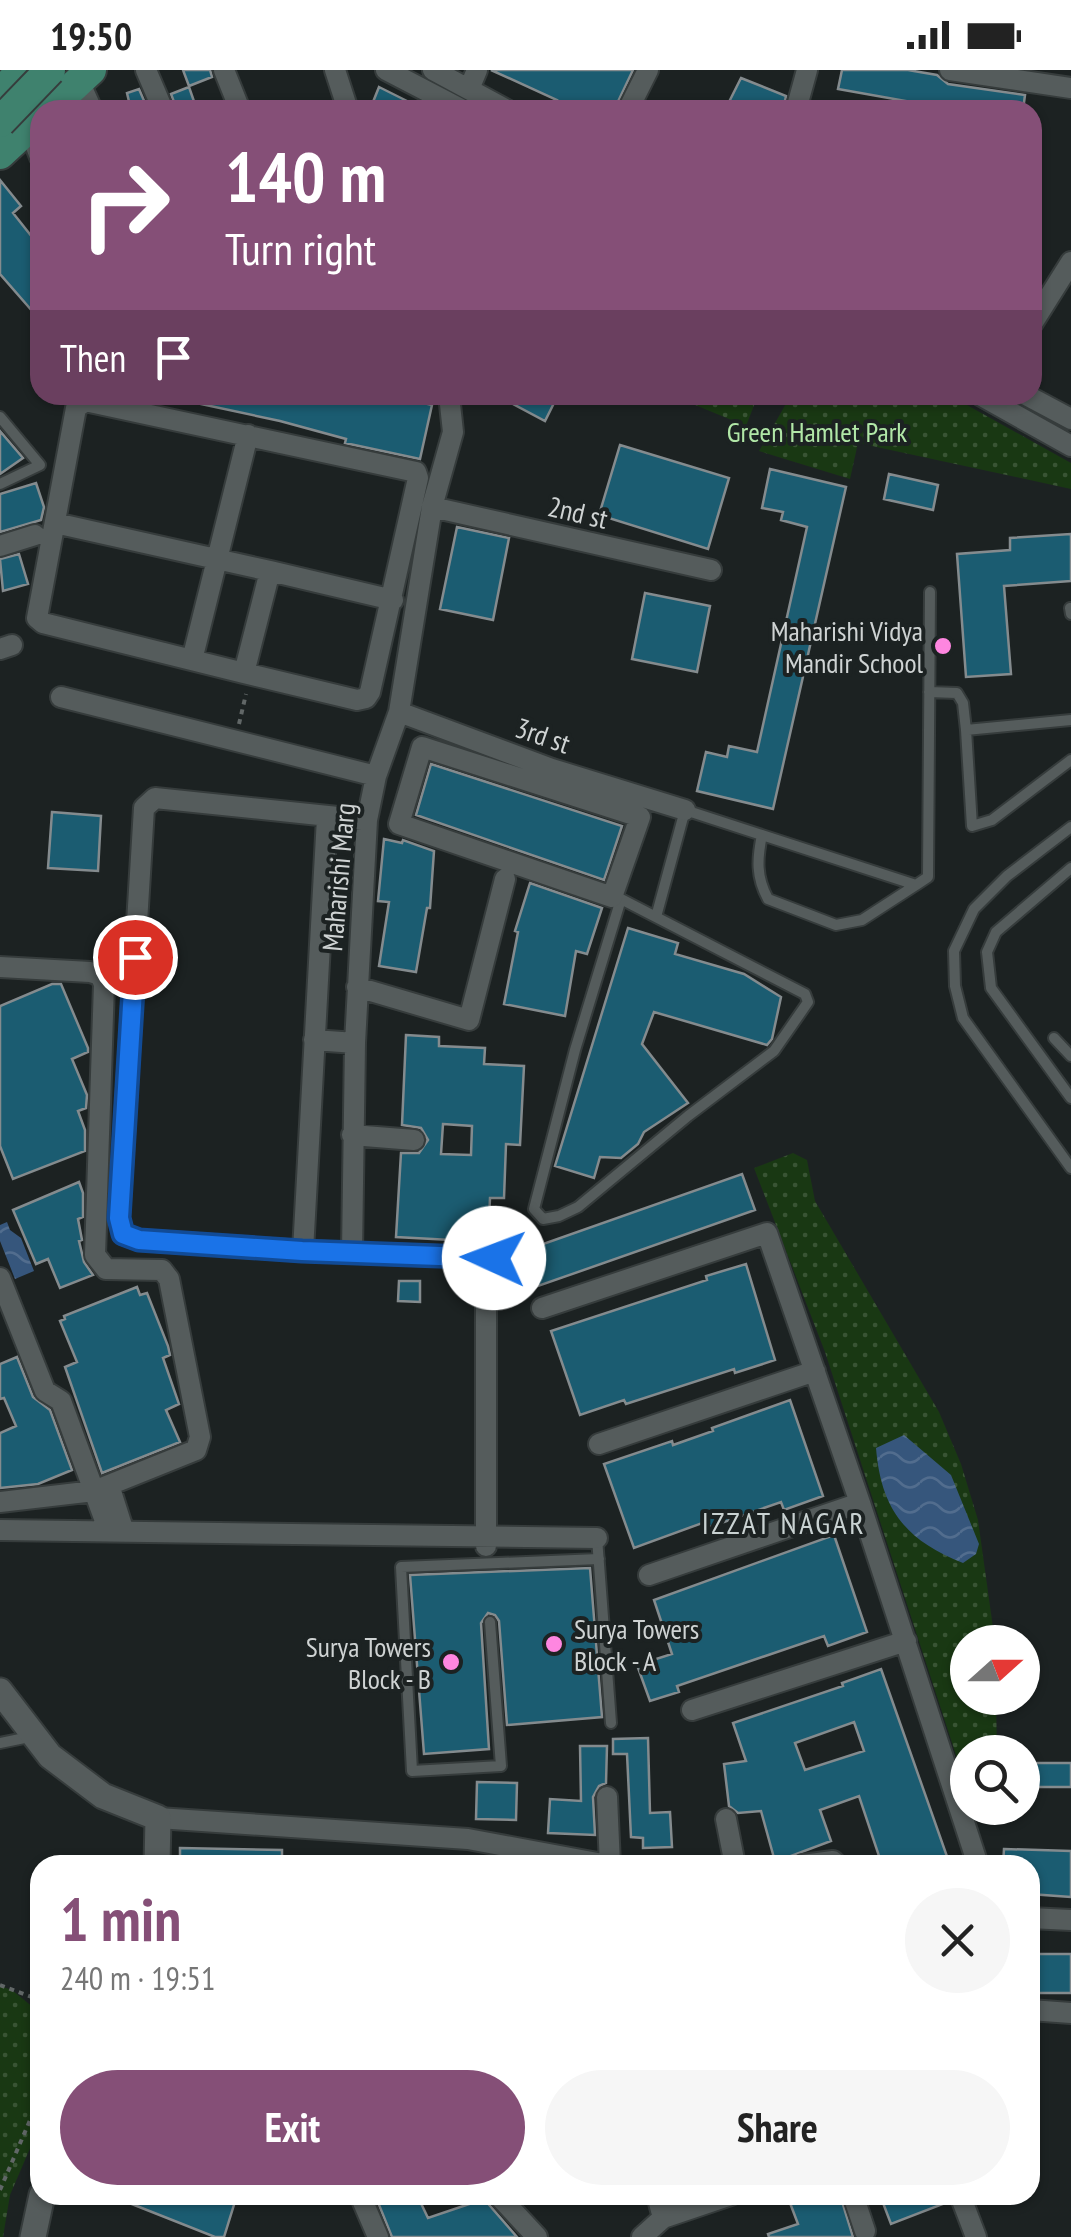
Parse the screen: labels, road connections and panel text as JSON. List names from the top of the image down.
{
  "streets": {
    "street": ["2nd st", "3rd st", "Maharishi Marg"]
  },
  "crossings": [
    ["2nd st", "Maharishi Marg"],
    ["3rd st", "Maharishi Marg"]
  ],
  "districts": ["IZZAT NAGAR"],
  "parks": ["Green Hamlet Park"],
  "places": ["Maharishi Vidya Mandir School", "Surya Towers Block - A", "Surya Towers Block - B"],
  "north": "right",
  "page": {
    "status": "19:50",
    "turn": ["140 m", "Turn right"],
    "then": "Then",
    "heading": ["1 min", "240 m · 19:51"],
    "buttons": ["Exit", "Share"]
  }
}
